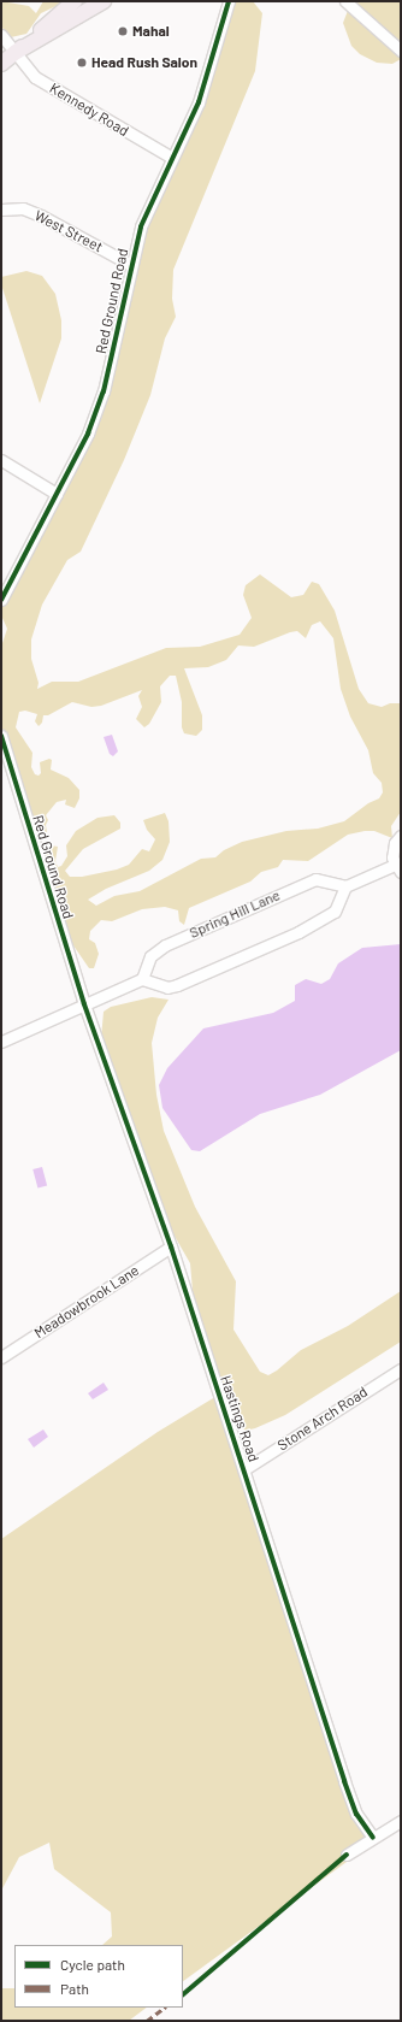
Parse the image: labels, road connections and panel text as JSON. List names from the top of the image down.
{
  "streets": {
    "street": [
      "Kennedy Road",
      "West Street",
      "Red Ground Road",
      "Spring Hill Lane",
      "Meadowbrook Lane",
      "Hastings Road",
      "Stone Arch Road"
    ]
  },
  "crossings": [
    ["Kennedy Road", "Red Ground Road"],
    ["West Street", "Red Ground Road"],
    ["Red Ground Road", "Hastings Road"],
    ["Meadowbrook Lane", "Hastings Road"],
    ["Hastings Road", "Stone Arch Road"]
  ],
  "places": ["Mahal", "Head Rush Salon"],
  "legend": ["Cycle path", "Path"]
}
